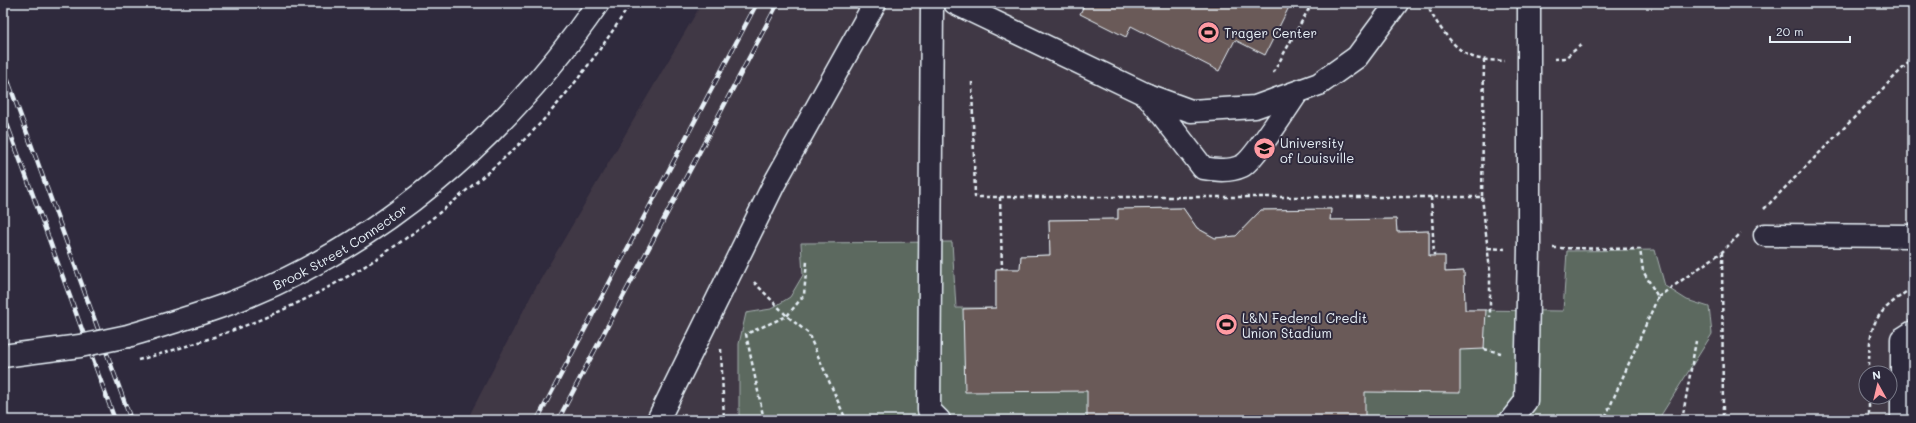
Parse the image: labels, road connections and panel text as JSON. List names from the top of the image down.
{
  "streets": {
    "street": ["Brook Street Connector"]
  },
  "places": {
    "sports": ["Trager Center", "L&N Federal Credit Union Stadium"],
    "school or university": ["University of Louisville"]
  },
  "scale_bar": "20 m",
  "north": "top"
}
